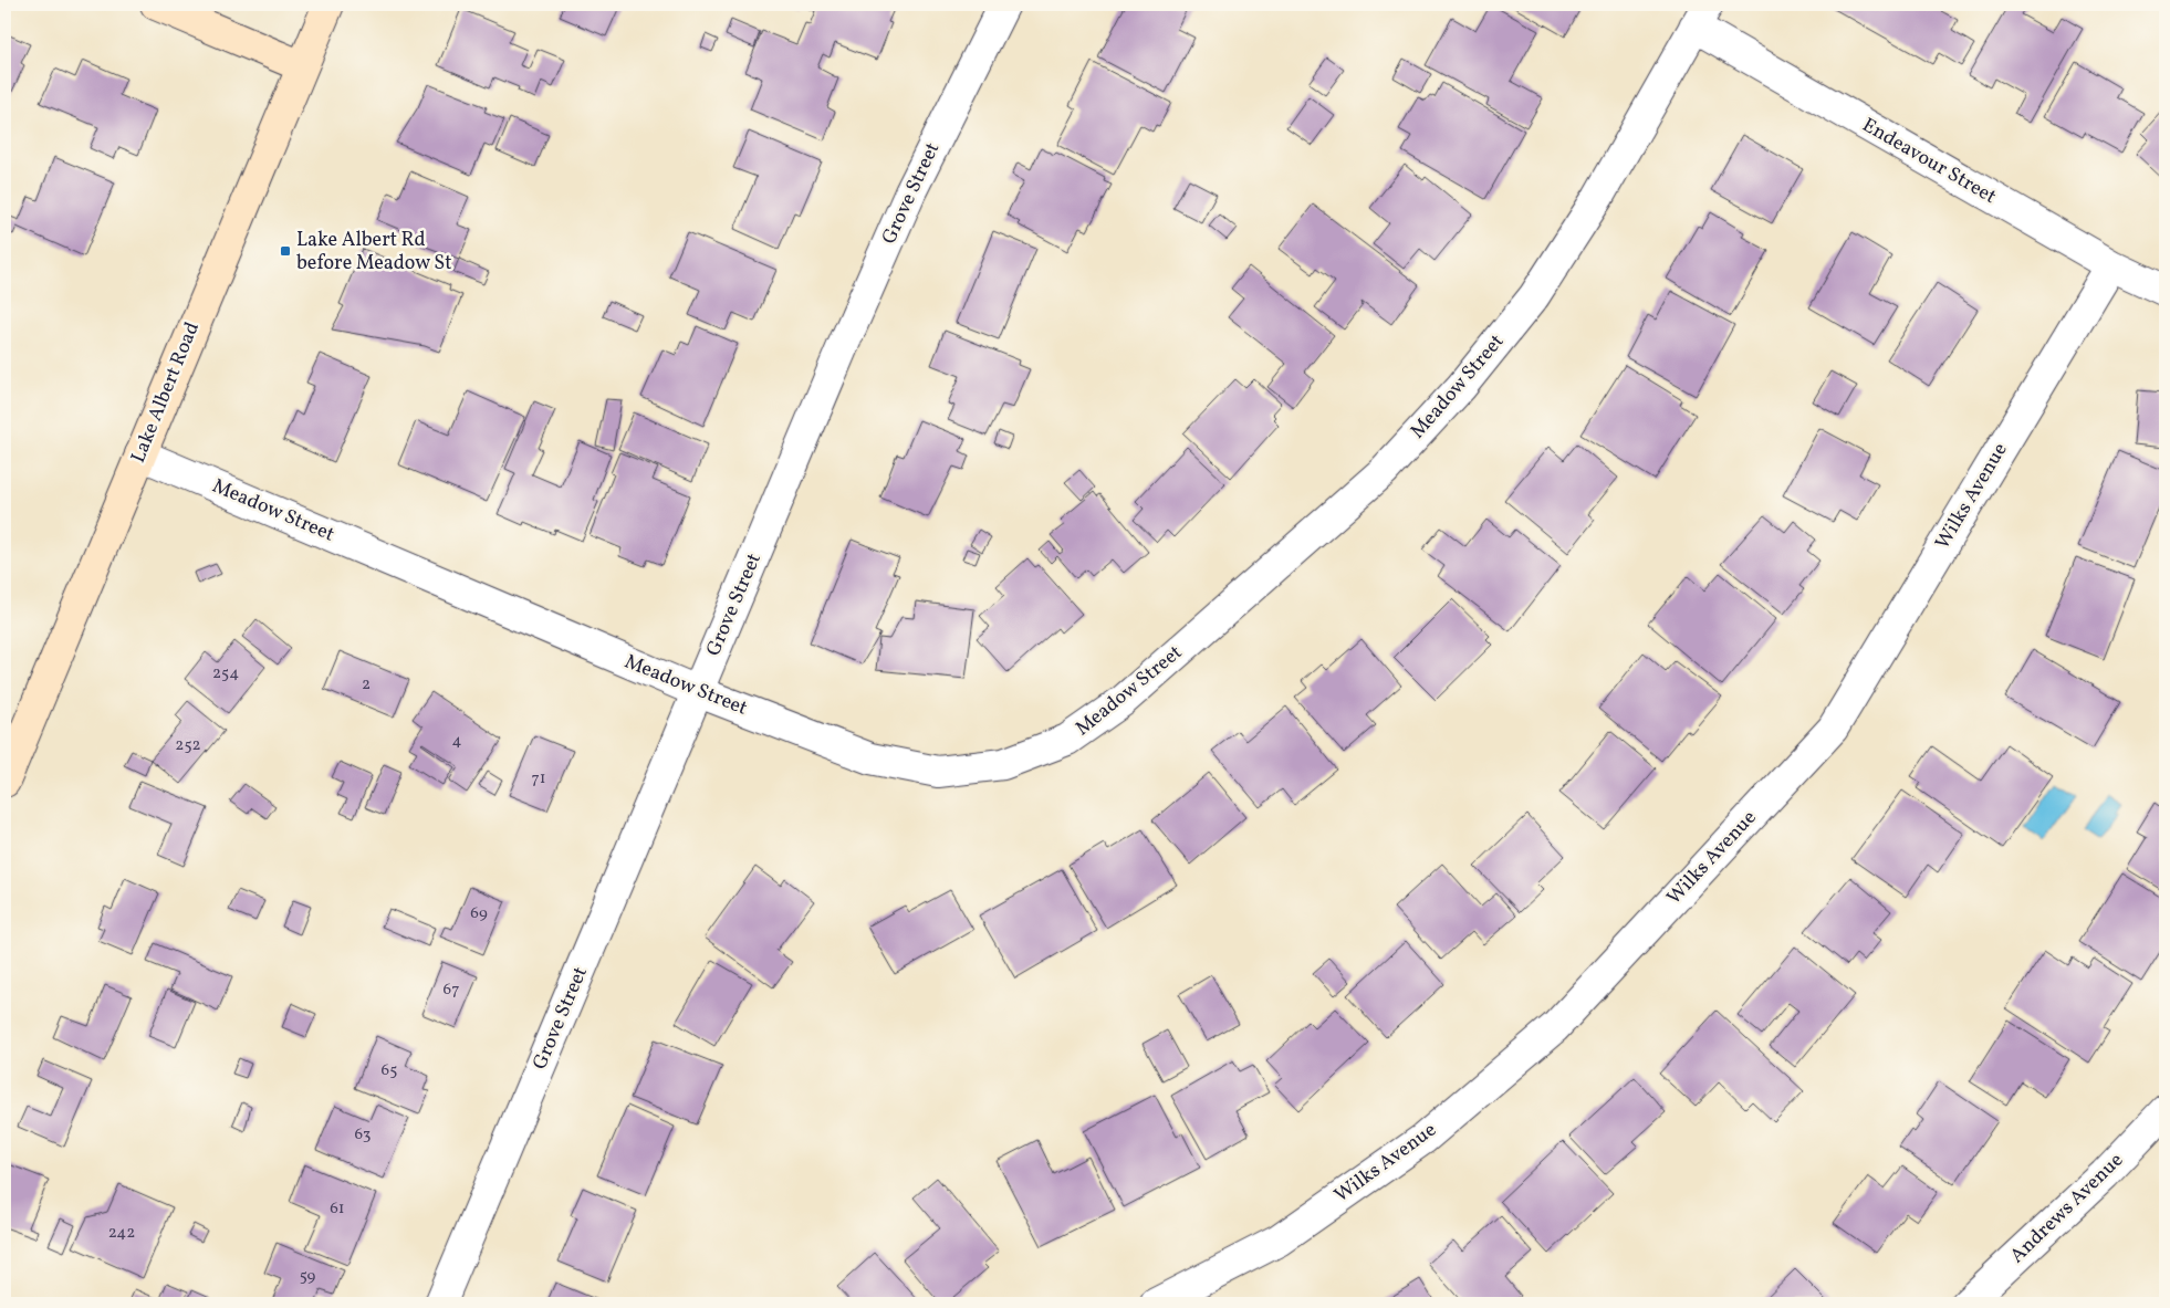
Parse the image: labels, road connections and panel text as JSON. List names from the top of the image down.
{
  "streets": {
    "main road": ["Lake Albert Road"],
    "street": [
      "Endeavour Street",
      "Grove Street",
      "Meadow Street",
      "Wilks Avenue",
      "Andrews Avenue"
    ]
  },
  "crossings": [
    ["Endeavour Street", "Meadow Street"],
    ["Endeavour Street", "Wilks Avenue"],
    ["Grove Street", "Meadow Street"],
    ["Meadow Street", "Lake Albert Road"]
  ],
  "places": {
    "transit": ["Lake Albert Rd before Meadow St"]
  },
  "house_numbers": [
    "254",
    "2",
    "4",
    "252",
    "71",
    "69",
    "67",
    "65",
    "63",
    "61",
    "242",
    "59"
  ]
}
